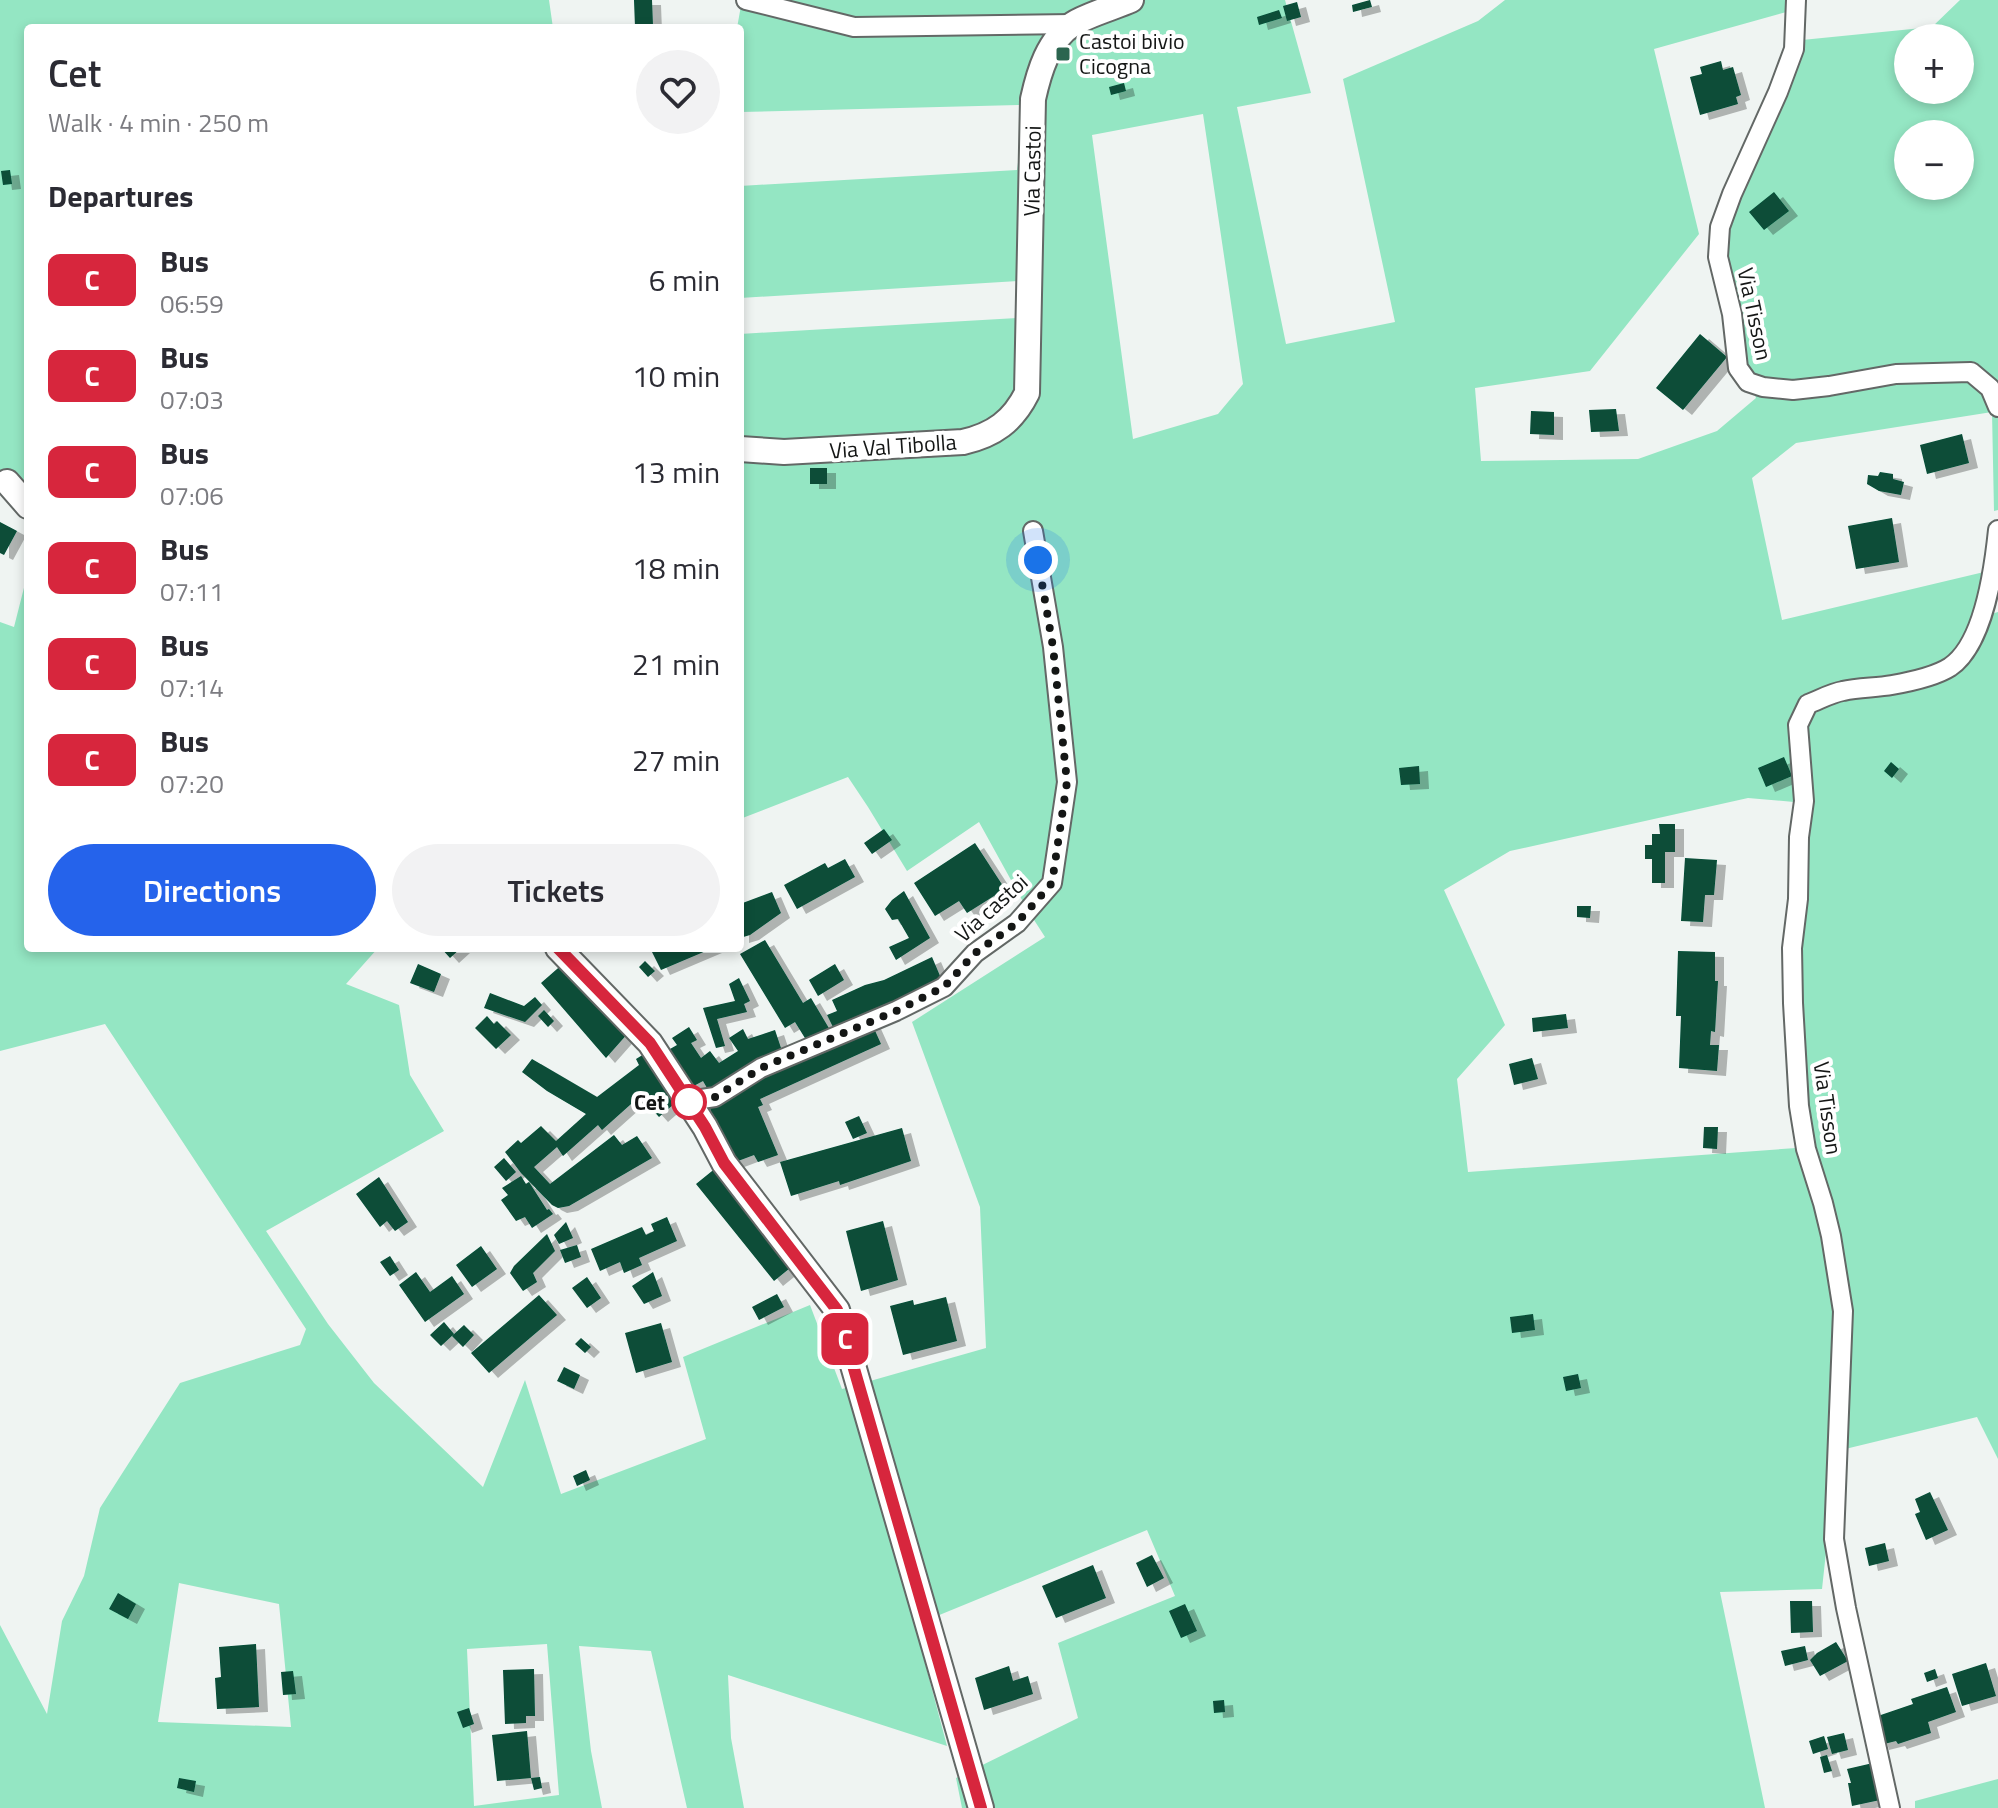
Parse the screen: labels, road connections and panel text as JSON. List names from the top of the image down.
{
  "streets": {
    "street": [
      "Via Castoi",
      "Via Tisson",
      "Via Val Tibolla",
      "Via castoi"
    ]
  },
  "crossings": [
    ["Via Castoi", "Via Val Tibolla"]
  ],
  "places": {
    "transit": ["Castoi bivio Cicogna"],
    "other": ["Cet"]
  },
  "lines": ["bus line C"],
  "page": {
    "on_map": "C",
    "map_buttons": ["+", "−"],
    "heading": [
      ["Cet", "Walk · 4 min · 250 m"],
      "Departures"
    ],
    "list": [
      {
        "mark": "C",
        "name": "Bus",
        "note": "06:59",
        "value": "6 min"
      },
      {
        "mark": "C",
        "name": "Bus",
        "note": "07:03",
        "value": "10 min"
      },
      {
        "mark": "C",
        "name": "Bus",
        "note": "07:06",
        "value": "13 min"
      },
      {
        "mark": "C",
        "name": "Bus",
        "note": "07:11",
        "value": "18 min"
      },
      {
        "mark": "C",
        "name": "Bus",
        "note": "07:14",
        "value": "21 min"
      },
      {
        "mark": "C",
        "name": "Bus",
        "note": "07:20",
        "value": "27 min"
      }
    ],
    "buttons": ["Directions", "Tickets"]
  }
}
